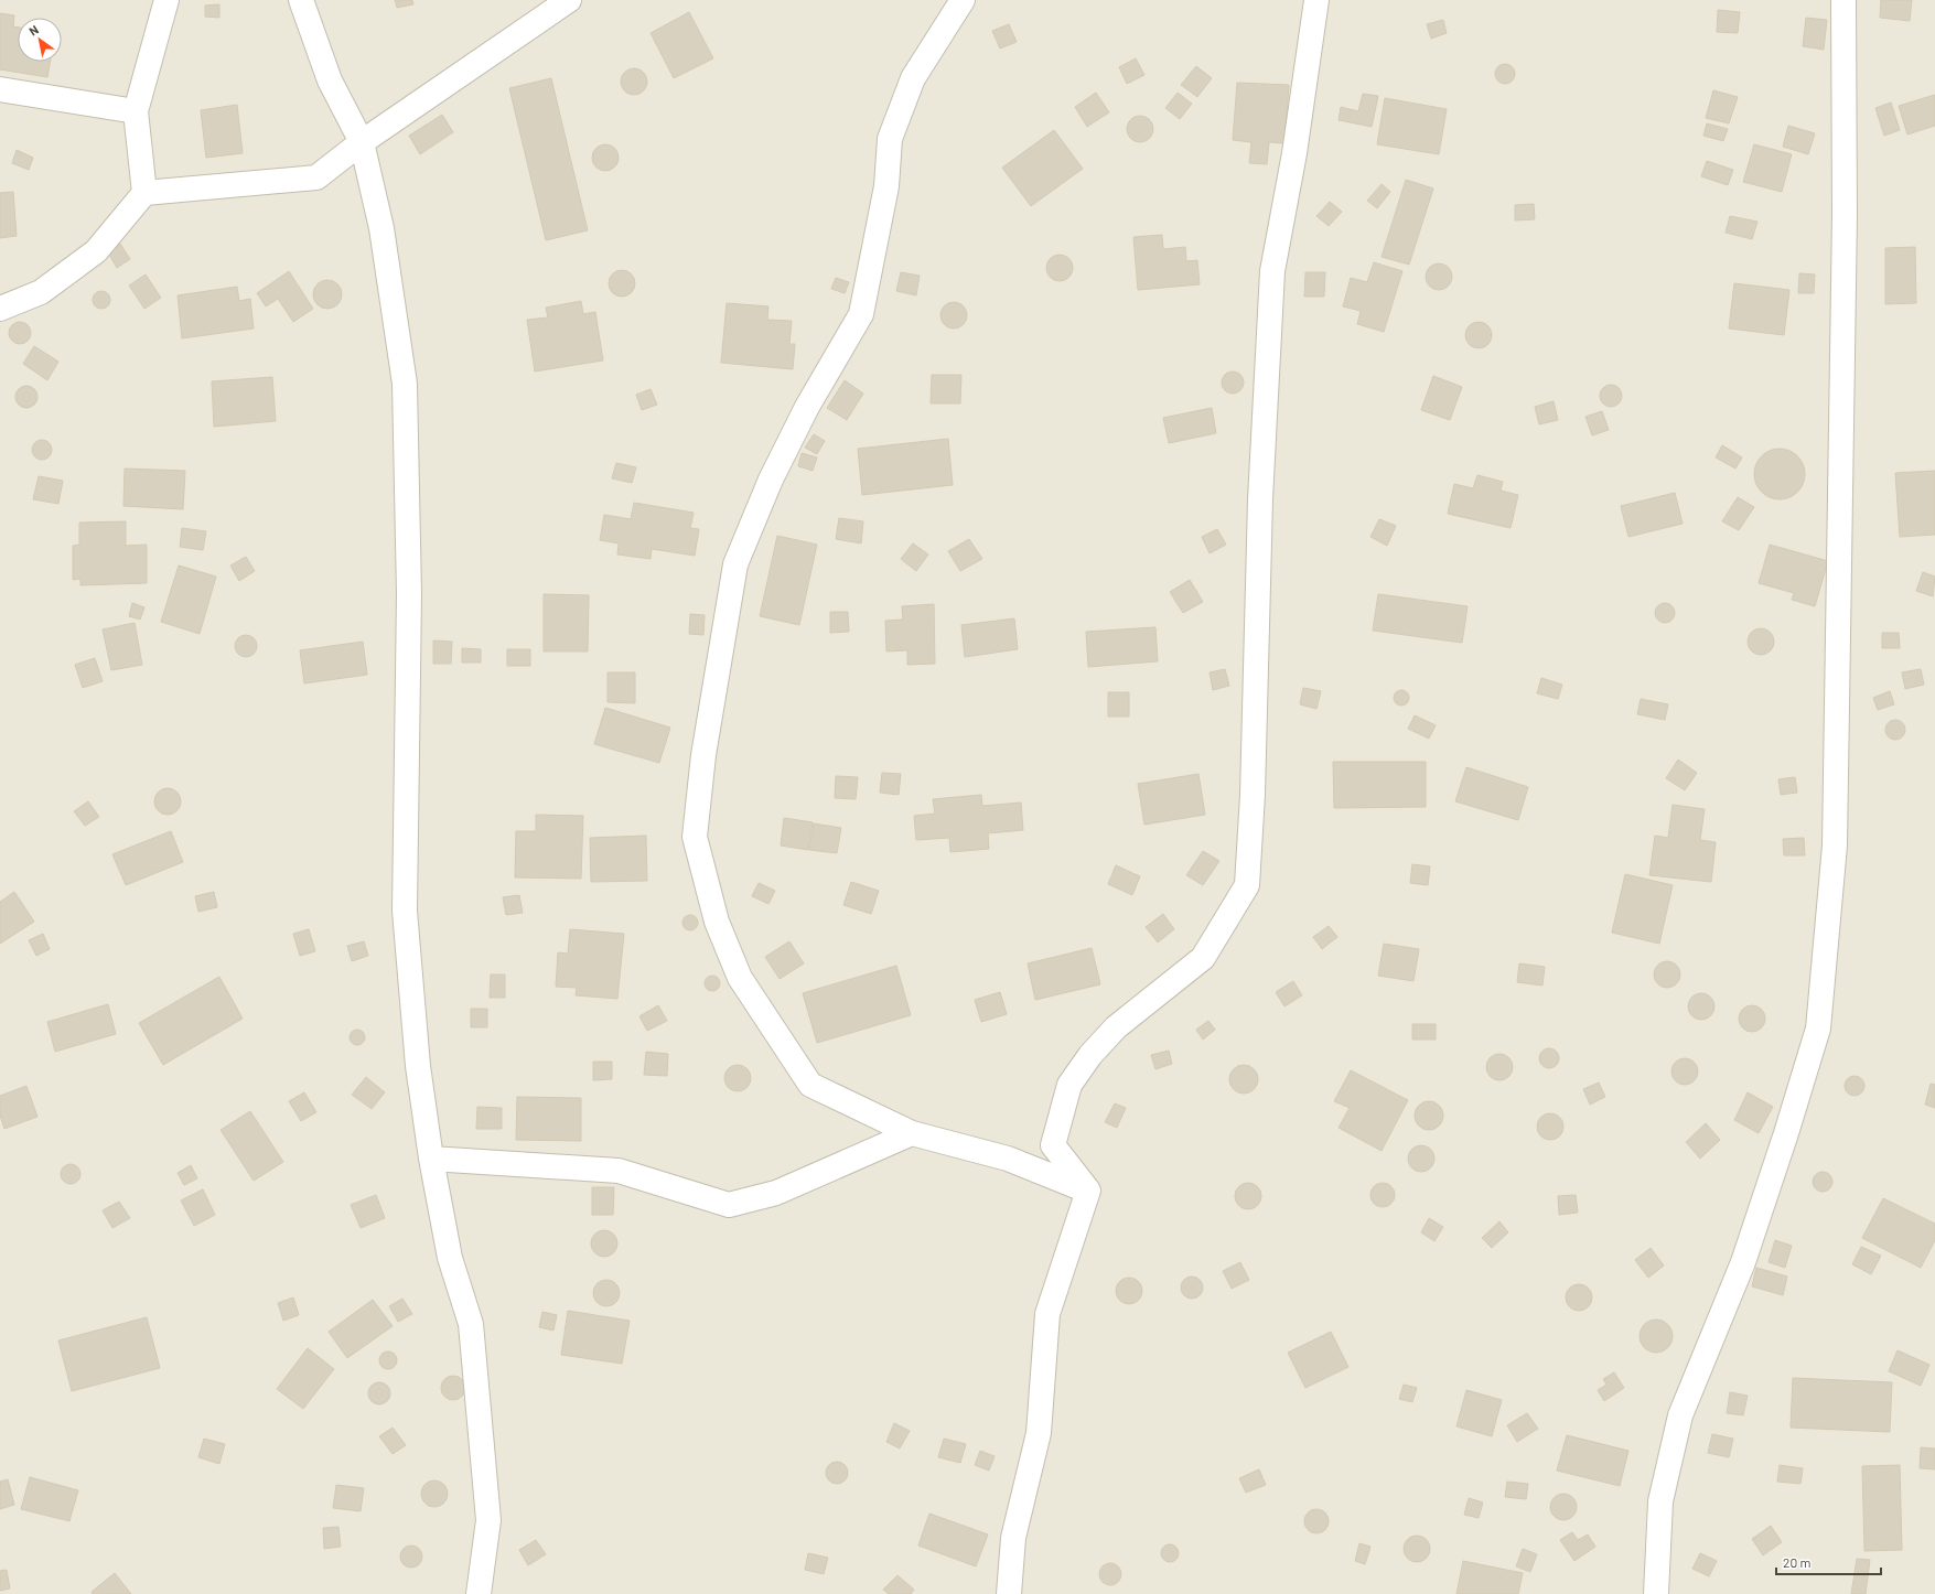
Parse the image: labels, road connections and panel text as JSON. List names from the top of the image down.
{
  "scale_bar": "20 m",
  "north": "top left"
}
